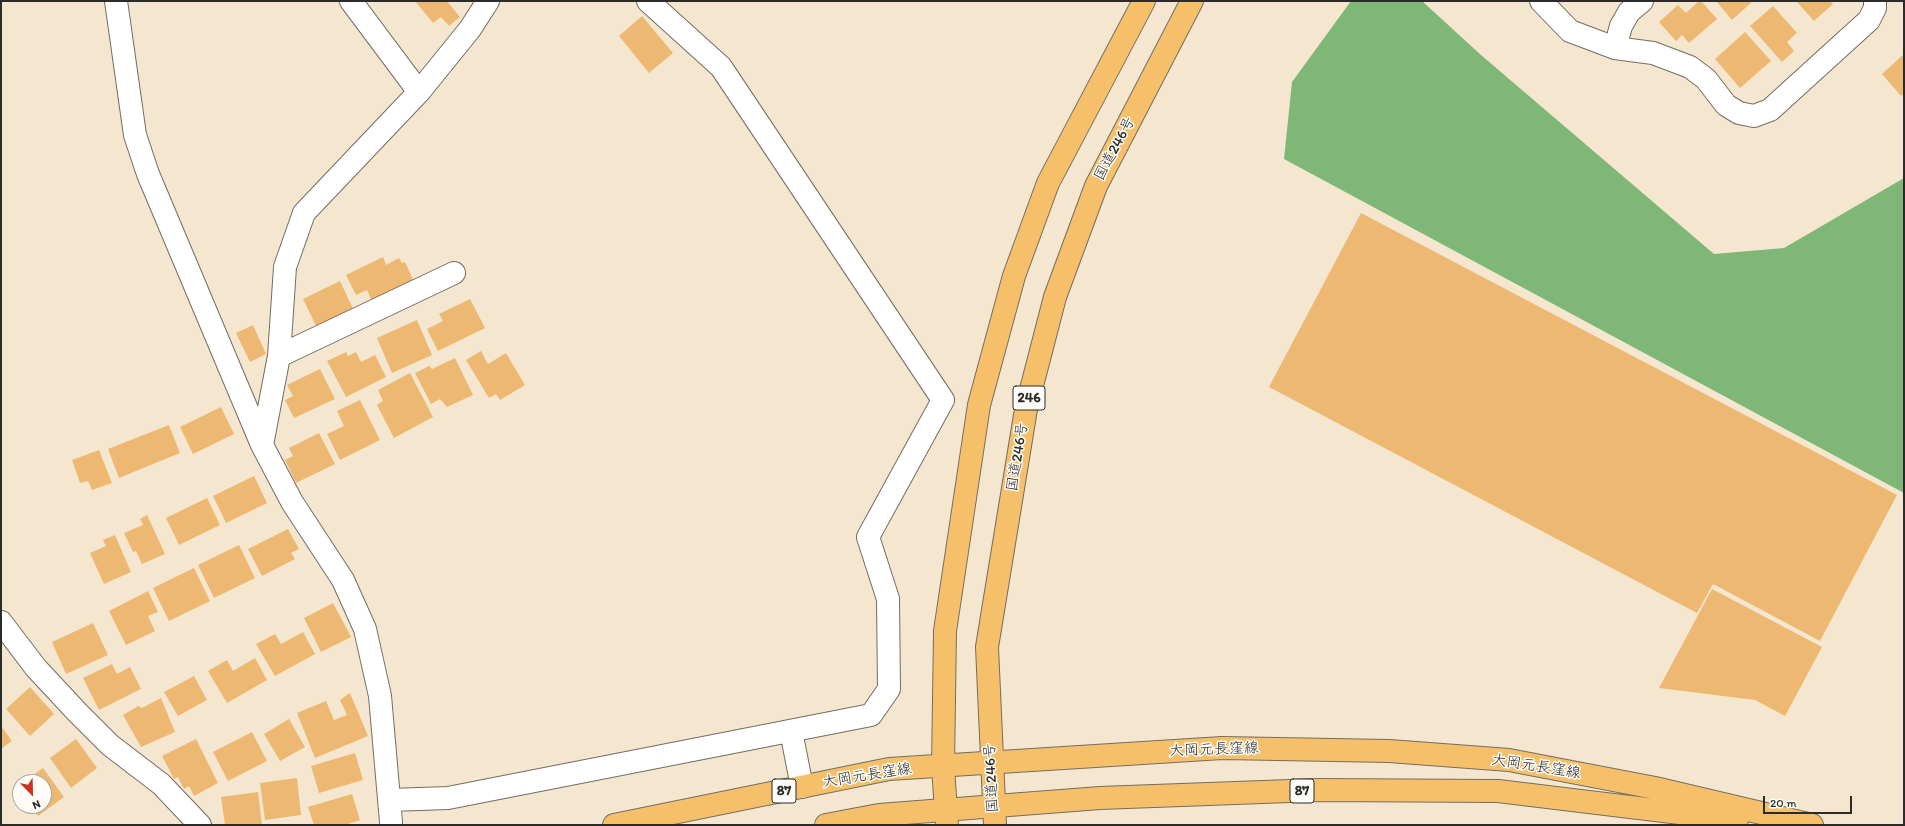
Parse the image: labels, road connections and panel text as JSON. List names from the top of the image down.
{
  "streets": {
    "main road": [
      "国道246号",
      "246",
      "大岡元長窪線",
      "87"
    ]
  },
  "crossings": [
    ["国道246号", "大岡元長窪線"]
  ],
  "scale_bar": "20 m",
  "north": "bottom right"
}
